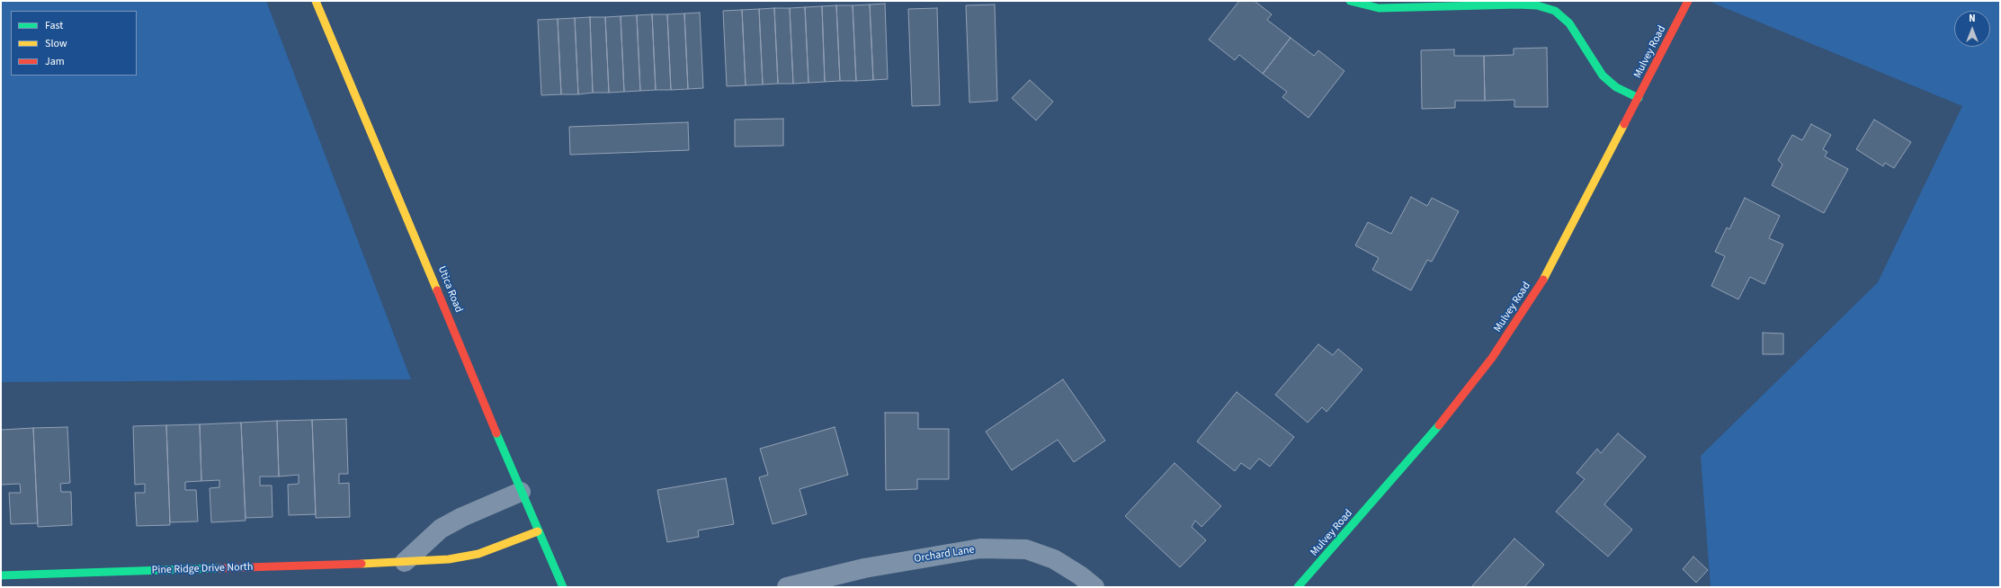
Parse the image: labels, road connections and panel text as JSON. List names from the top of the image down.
{
  "streets": {
    "street": [
      "Mulvey Road",
      "Utica Road",
      "Orchard Lane",
      "Pine Ridge Drive North"
    ]
  },
  "crossings": [
    ["Utica Road", "Pine Ridge Drive North"]
  ],
  "legend": ["Fast", "Slow", "Jam"],
  "north": "top"
}
